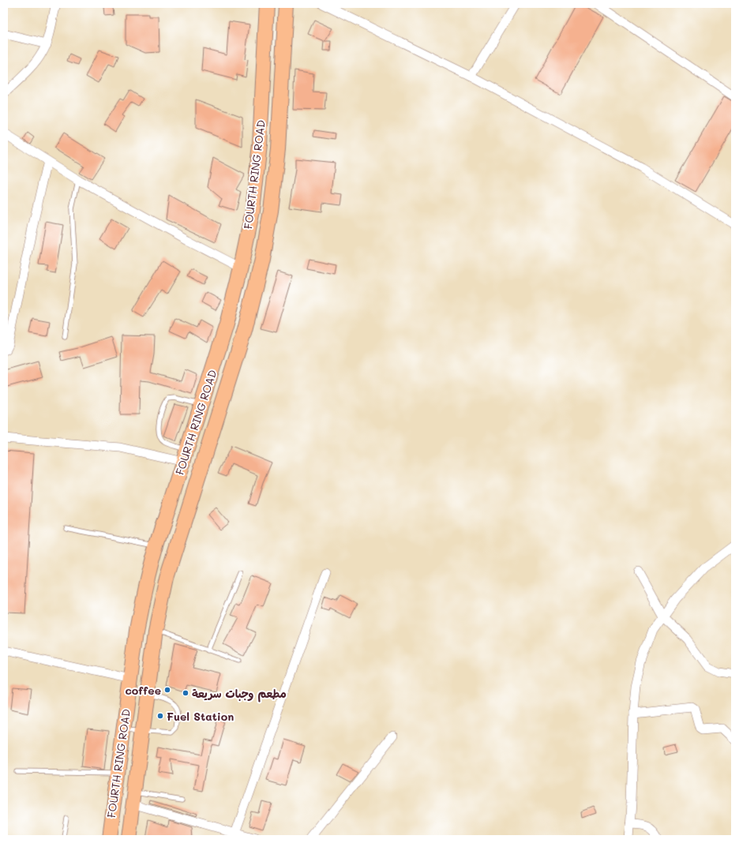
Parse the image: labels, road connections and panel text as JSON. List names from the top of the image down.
{
  "streets": {
    "main road": ["FOURTH RING ROAD"]
  },
  "places": ["coffee", "مطعم وجبات سريعة", "Fuel Station"]
}
